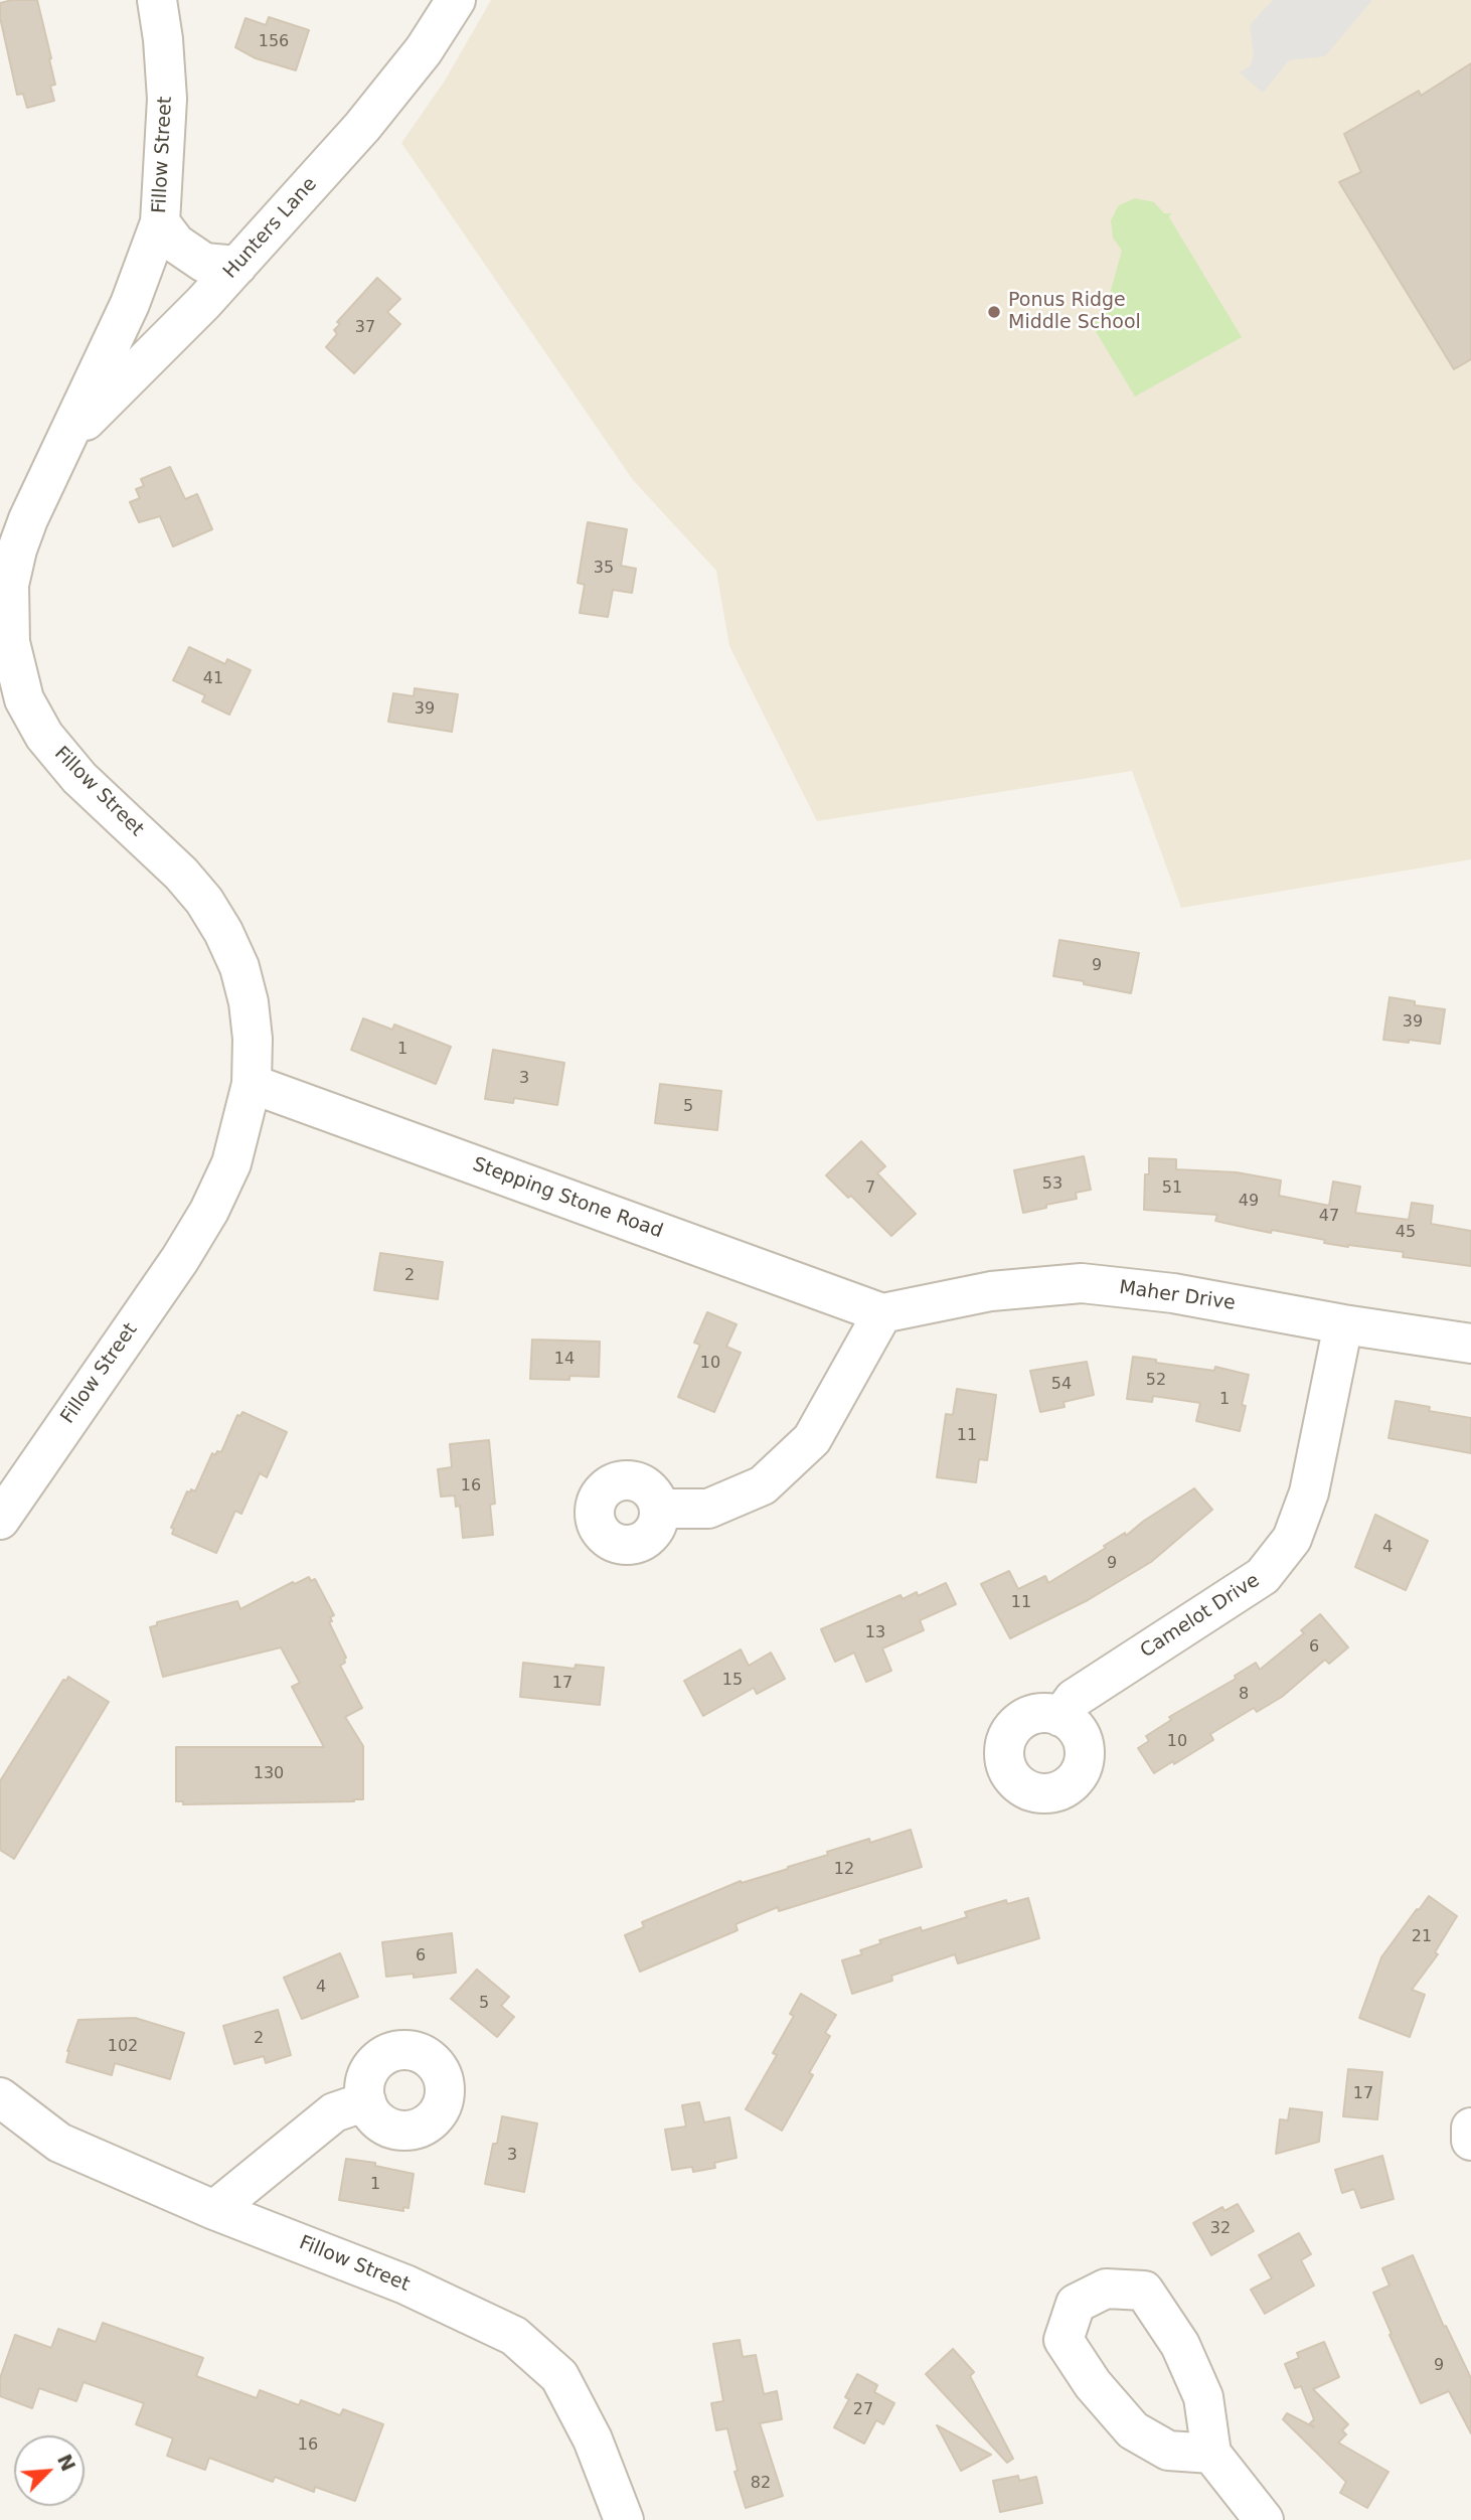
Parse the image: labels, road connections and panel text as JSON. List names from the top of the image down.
{
  "streets": {
    "street": [
      "Fillow Street",
      "Hunters Lane",
      "Stepping Stone Road",
      "Maher Drive",
      "Camelot Drive"
    ]
  },
  "crossings": [
    ["Fillow Street", "Hunters Lane"],
    ["Fillow Street", "Stepping Stone Road"],
    ["Stepping Stone Road", "Maher Drive"],
    ["Maher Drive", "Camelot Drive"]
  ],
  "places": ["Ponus Ridge Middle School"],
  "house_numbers": [
    "156",
    "37",
    "35",
    "41",
    "39",
    "9",
    "39",
    "1",
    "3",
    "5",
    "53",
    "7",
    "51",
    "49",
    "47",
    "45",
    "2",
    "14",
    "10",
    "52",
    "54",
    "1",
    "11",
    "16",
    "4",
    "9",
    "11",
    "13",
    "6",
    "15",
    "17",
    "8",
    "10",
    "130",
    "12",
    "21",
    "6",
    "4",
    "5",
    "2",
    "102",
    "17",
    "3",
    "1",
    "32",
    "9",
    "27",
    "16",
    "82"
  ],
  "north": "top right"
}
